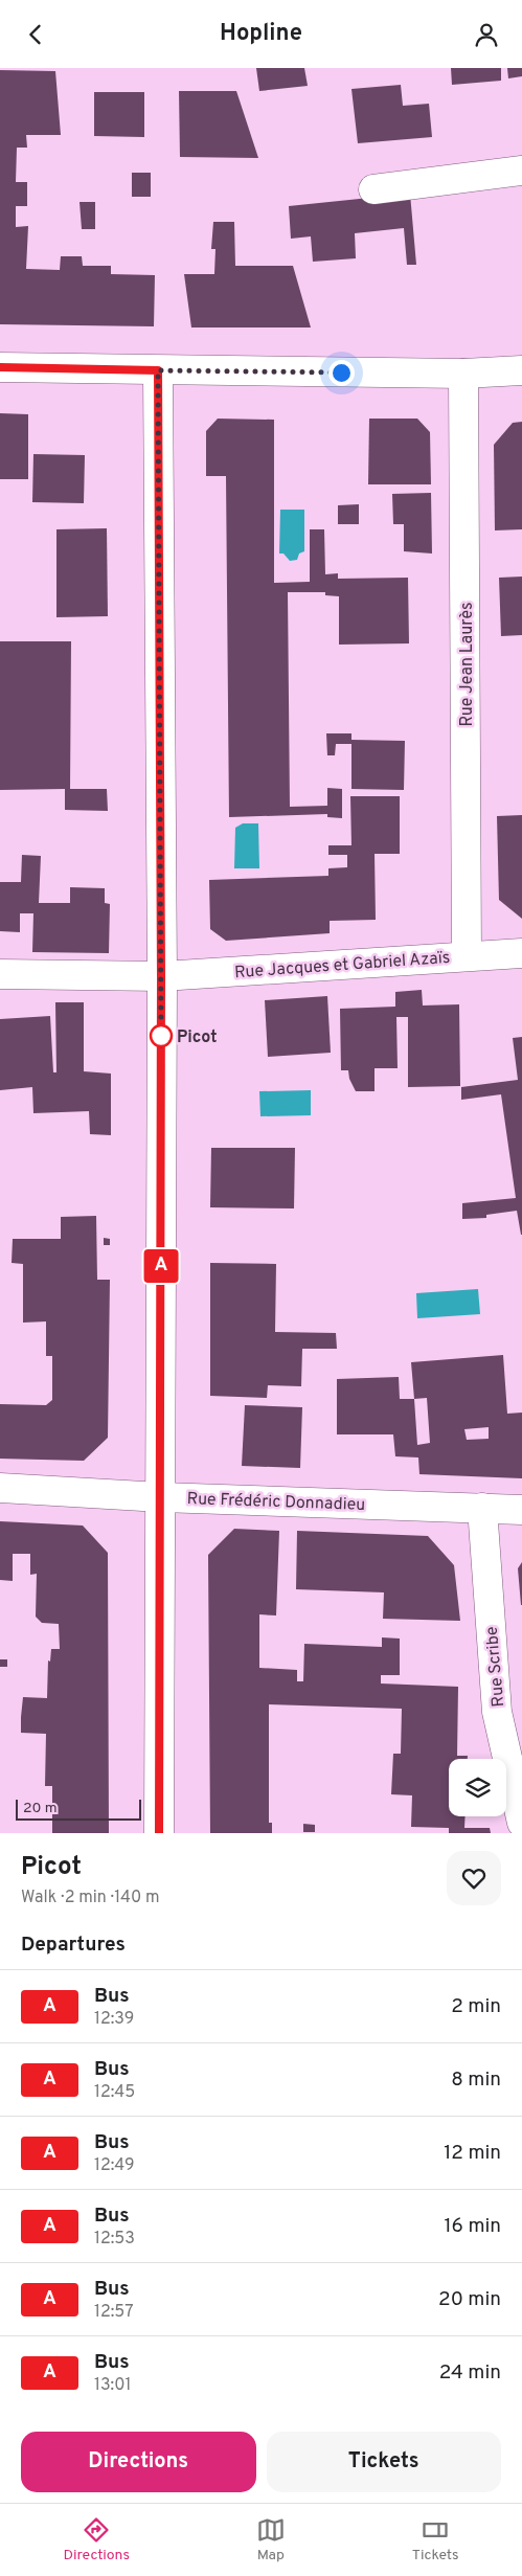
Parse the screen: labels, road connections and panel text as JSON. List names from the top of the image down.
{
  "streets": {
    "street": [
      "Rue Jean Laurès",
      "Rue Jacques et Gabriel Azaïs",
      "Rue Frédéric Donnadieu",
      "Rue Scribe"
    ]
  },
  "crossings": [
    ["Rue Jean Laurès", "Rue Jacques et Gabriel Azaïs"],
    ["Rue Frédéric Donnadieu", "Rue Scribe"]
  ],
  "places": ["Picot"],
  "lines": ["bus line A"],
  "scale_bar": "20 m",
  "page": {
    "header": "Hopline",
    "on_map": "A",
    "scale": "20 m",
    "heading": [
      ["Picot", "Walk · 2 min · 140 m"],
      "Departures"
    ],
    "list": [
      {
        "mark": "A",
        "name": "Bus",
        "note": "12:39",
        "value": "2 min"
      },
      {
        "mark": "A",
        "name": "Bus",
        "note": "12:45",
        "value": "8 min"
      },
      {
        "mark": "A",
        "name": "Bus",
        "note": "12:49",
        "value": "12 min"
      },
      {
        "mark": "A",
        "name": "Bus",
        "note": "12:53",
        "value": "16 min"
      },
      {
        "mark": "A",
        "name": "Bus",
        "note": "12:57",
        "value": "20 min"
      },
      {
        "mark": "A",
        "name": "Bus",
        "note": "13:01",
        "value": "24 min"
      }
    ],
    "buttons": ["Directions", "Tickets"],
    "tabs": ["Directions", "Map", "Tickets"]
  }
}
